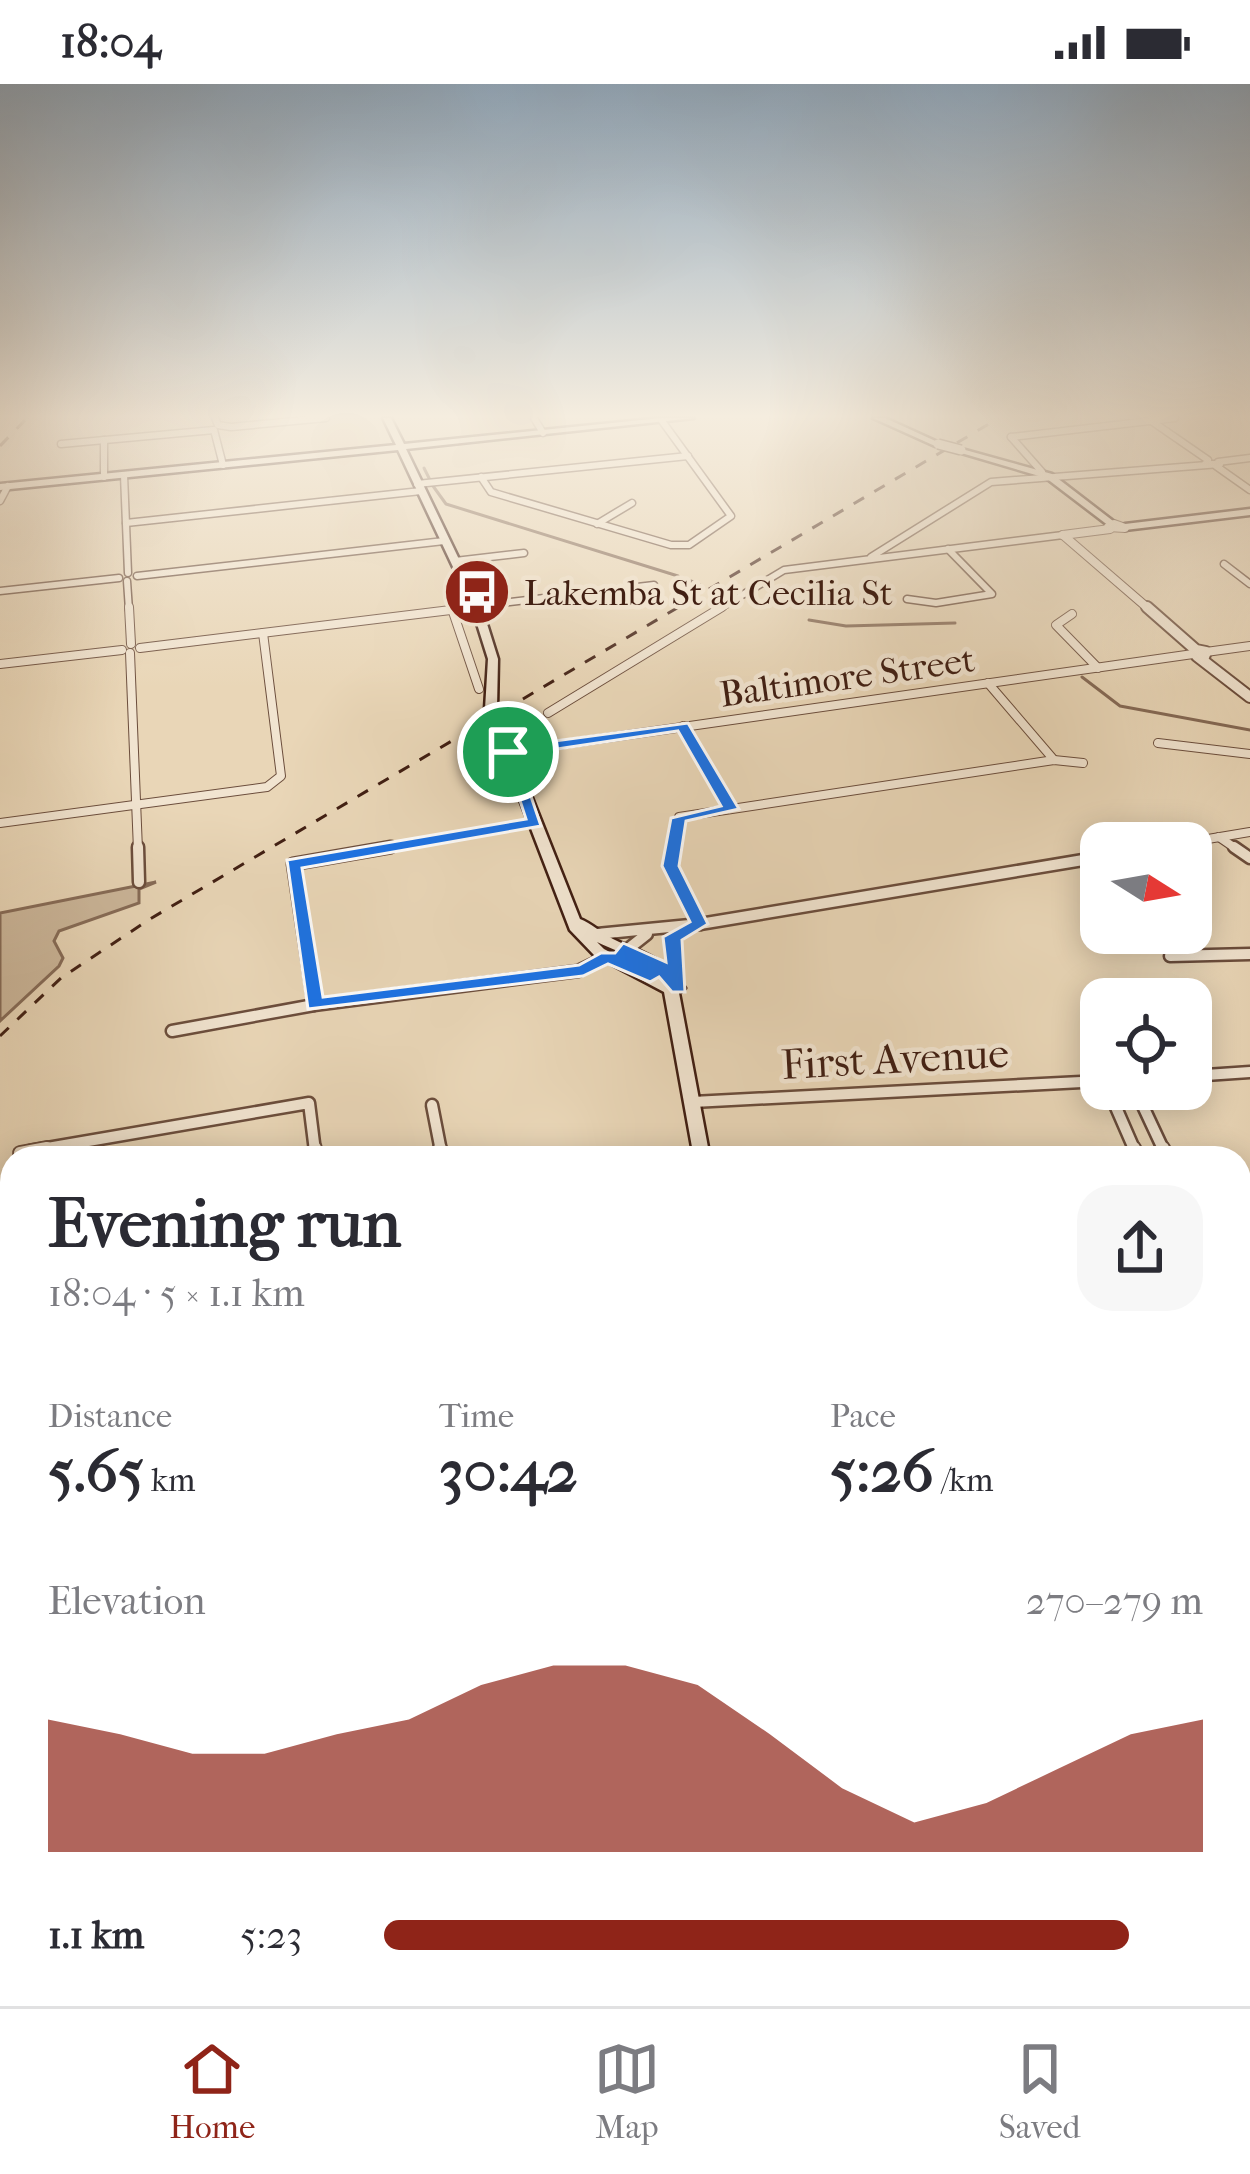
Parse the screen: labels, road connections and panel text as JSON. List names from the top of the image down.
{
  "streets": {
    "street": ["Baltimore Street", "First Avenue"]
  },
  "places": {
    "bus stop": ["Lakemba St at Cecilia St"]
  },
  "north": "right",
  "page": {
    "status": "18:04",
    "heading": ["Evening run", "18:04 · 5 × 1.1 km"],
    "stats": [
      ["Distance", "5.65 km"],
      ["Time", "30:42"],
      ["Pace", "5:26 /km"]
    ],
    "chart": ["Elevation", "270–279 m"],
    "list": [
      {
        "name": "1.1 km",
        "note": "5:23"
      }
    ],
    "tabs": ["Home", "Map", "Saved"]
  }
}
